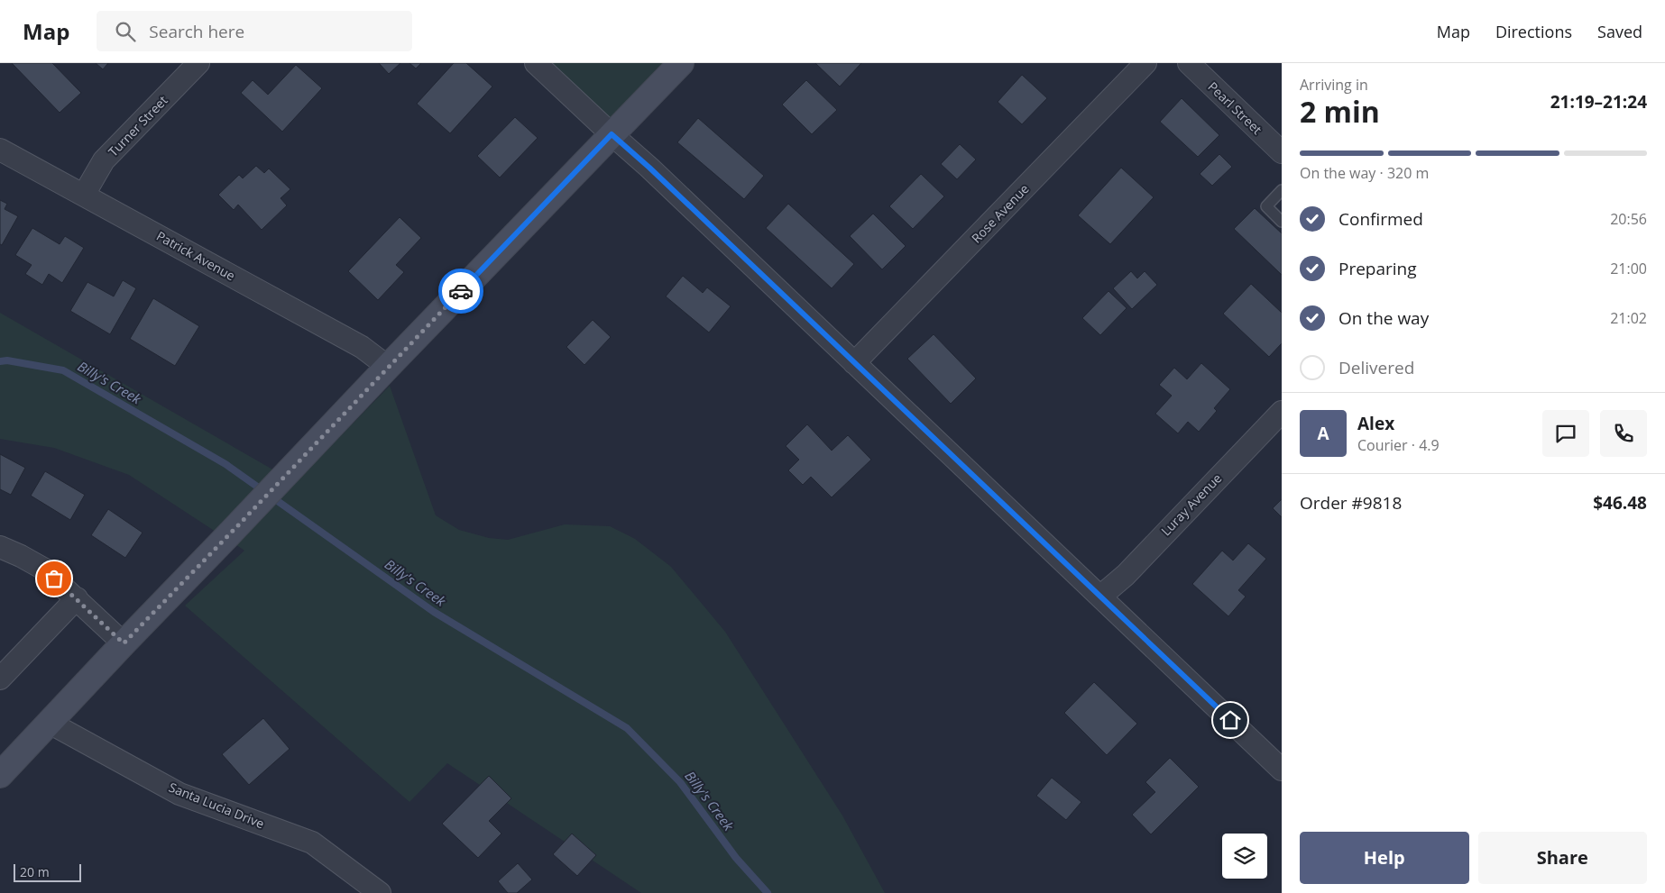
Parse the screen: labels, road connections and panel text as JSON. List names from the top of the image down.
{
  "streets": {
    "street": [
      "Pearl Street",
      "Turner Street",
      "Rose Avenue",
      "Patrick Avenue",
      "Luray Avenue",
      "Santa Lucia Drive"
    ]
  },
  "crossings": [
    ["Turner Street", "Patrick Avenue"]
  ],
  "water": ["Billy's Creek"],
  "scale_bar": "20 m",
  "page": {
    "header": "Map",
    "search": "Search here",
    "nav": ["Map", "Directions", "Saved"],
    "heading": ["2 min", "Arriving in", "21:19–21:24"],
    "panel": [
      "Alex",
      "Courier · 4.9",
      "Order #9818",
      "$46.48"
    ],
    "bar": "On the way · 320 m",
    "list": [
      ["Confirmed", "20:56"],
      ["Preparing", "21:00"],
      ["On the way", "21:02"],
      "Delivered"
    ],
    "round": "A",
    "buttons": ["Help", "Share"],
    "scale": "20 m"
  }
}
